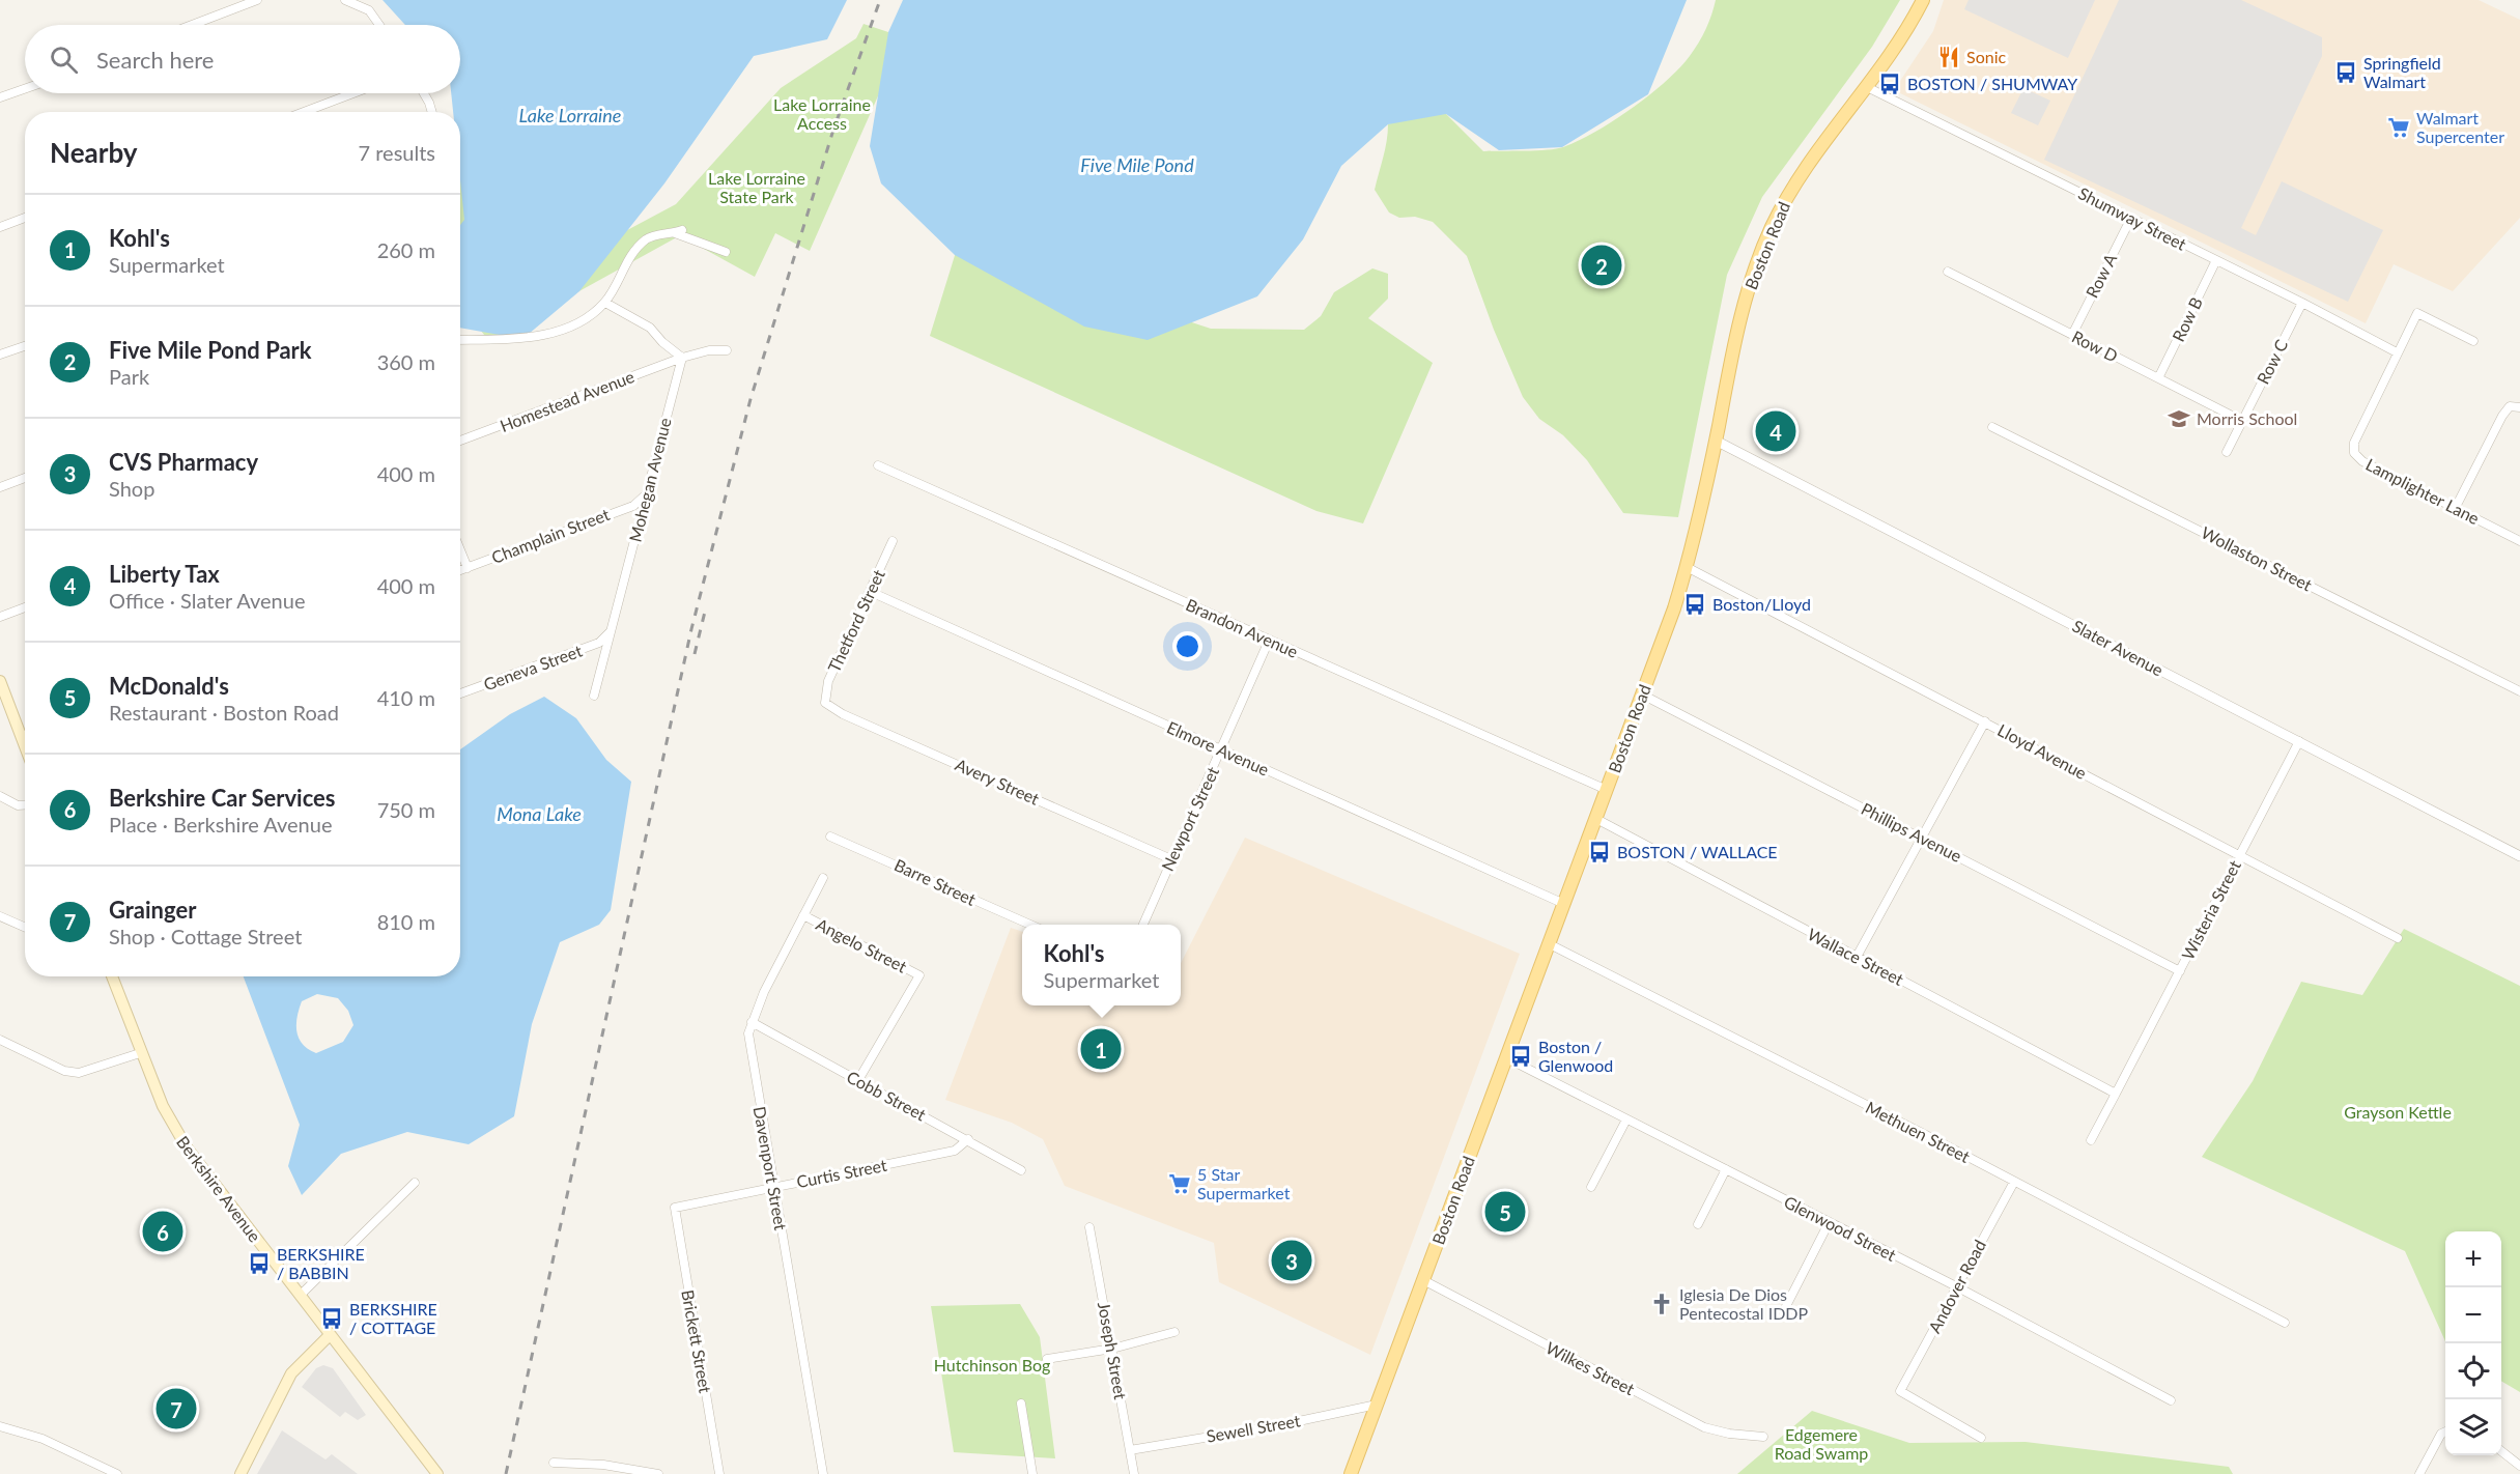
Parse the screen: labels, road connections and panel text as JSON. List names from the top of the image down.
{
  "streets": {
    "main road": ["Boston Road", "Berkshire Avenue"],
    "street": [
      "Shumway Street",
      "Row A",
      "Row B",
      "Row D",
      "Row C",
      "Homestead Avenue",
      "Mohegan Avenue",
      "Lamplighter Lane",
      "Champlain Street",
      "Wollaston Street",
      "Thetford Street",
      "Brandon Avenue",
      "Slater Avenue",
      "Geneva Street",
      "Elmore Avenue",
      "Lloyd Avenue",
      "Avery Street",
      "Newport Street",
      "Phillips Avenue",
      "Barre Street",
      "Wisteria Street",
      "Angelo Street",
      "Wallace Street",
      "Cobb Street",
      "Methuen Street",
      "Davenport Street",
      "Curtis Street",
      "Glenwood Street",
      "Andover Road",
      "Brickett Street",
      "Joseph Street",
      "Wilkes Street",
      "Sewell Street"
    ]
  },
  "crossings": [
    ["Shumway Street", "Boston Road"],
    ["Shumway Street", "Row A"],
    ["Shumway Street", "Row B"],
    ["Shumway Street", "Row C"],
    ["Shumway Street", "Lamplighter Lane"],
    ["Boston Road", "Brandon Avenue"],
    ["Boston Road", "Slater Avenue"],
    ["Boston Road", "Elmore Avenue"],
    ["Boston Road", "Lloyd Avenue"],
    ["Boston Road", "Phillips Avenue"],
    ["Boston Road", "Wallace Street"],
    ["Boston Road", "Methuen Street"],
    ["Boston Road", "Glenwood Street"],
    ["Boston Road", "Wilkes Street"],
    ["Boston Road", "Sewell Street"],
    ["Row A", "Row D"],
    ["Row B", "Row D"],
    ["Row D", "Row C"],
    ["Homestead Avenue", "Mohegan Avenue"],
    ["Mohegan Avenue", "Champlain Street"],
    ["Mohegan Avenue", "Geneva Street"],
    ["Thetford Street", "Elmore Avenue"],
    ["Thetford Street", "Avery Street"],
    ["Brandon Avenue", "Newport Street"],
    ["Slater Avenue", "Wisteria Street"],
    ["Elmore Avenue", "Newport Street"],
    ["Lloyd Avenue", "Wisteria Street"],
    ["Avery Street", "Newport Street"],
    ["Phillips Avenue", "Wisteria Street"],
    ["Wisteria Street", "Wallace Street"],
    ["Angelo Street", "Cobb Street"],
    ["Angelo Street", "Davenport Street"],
    ["Cobb Street", "Davenport Street"],
    ["Cobb Street", "Curtis Street"],
    ["Methuen Street", "Andover Road"],
    ["Davenport Street", "Curtis Street"],
    ["Curtis Street", "Brickett Street"],
    ["Glenwood Street", "Andover Road"],
    ["Joseph Street", "Sewell Street"]
  ],
  "water": ["Lake Lorraine", "Five Mile Pond", "Mona Lake"],
  "parks": [
    "Lake Lorraine Access",
    "Lake Lorraine State Park",
    "Grayson Kettle",
    "Hutchinson Bog",
    "Edgemere Road Swamp"
  ],
  "places": {
    "restaurant": ["Sonic"],
    "bus stop": [
      "Springfield Walmart",
      "BOSTON / SHUMWAY",
      "Boston/Lloyd",
      "BOSTON / WALLACE",
      "Boston / Glenwood",
      "BERKSHIRE / BABBIN",
      "BERKSHIRE / COTTAGE"
    ],
    "supermarket": ["Walmart Supercenter", "5 Star Supermarket"],
    "school or university": ["Morris School"],
    "church": ["Iglesia De Dios Pentecostal IDDP"]
  },
  "page": {
    "search": "Search here",
    "heading": ["Nearby", "7 results"],
    "list": [
      {
        "mark": "1",
        "name": "Kohl's",
        "note": "Supermarket",
        "value": "260 m"
      },
      {
        "mark": "2",
        "name": "Five Mile Pond Park",
        "note": "Park",
        "value": "360 m"
      },
      {
        "mark": "3",
        "name": "CVS Pharmacy",
        "note": "Shop",
        "value": "400 m"
      },
      {
        "mark": "4",
        "name": "Liberty Tax",
        "note": "Office · Slater Avenue",
        "value": "400 m"
      },
      {
        "mark": "5",
        "name": "McDonald's",
        "note": "Restaurant · Boston Road",
        "value": "410 m"
      },
      {
        "mark": "6",
        "name": "Berkshire Car Services",
        "note": "Place · Berkshire Avenue",
        "value": "750 m"
      },
      {
        "mark": "7",
        "name": "Grainger",
        "note": "Shop · Cottage Street",
        "value": "810 m"
      }
    ],
    "pins": [
      "2",
      "4",
      "1",
      "5",
      "6",
      "3",
      "7"
    ],
    "popup": ["Kohl's", "Supermarket"],
    "map_buttons": ["+", "−"]
  }
}
